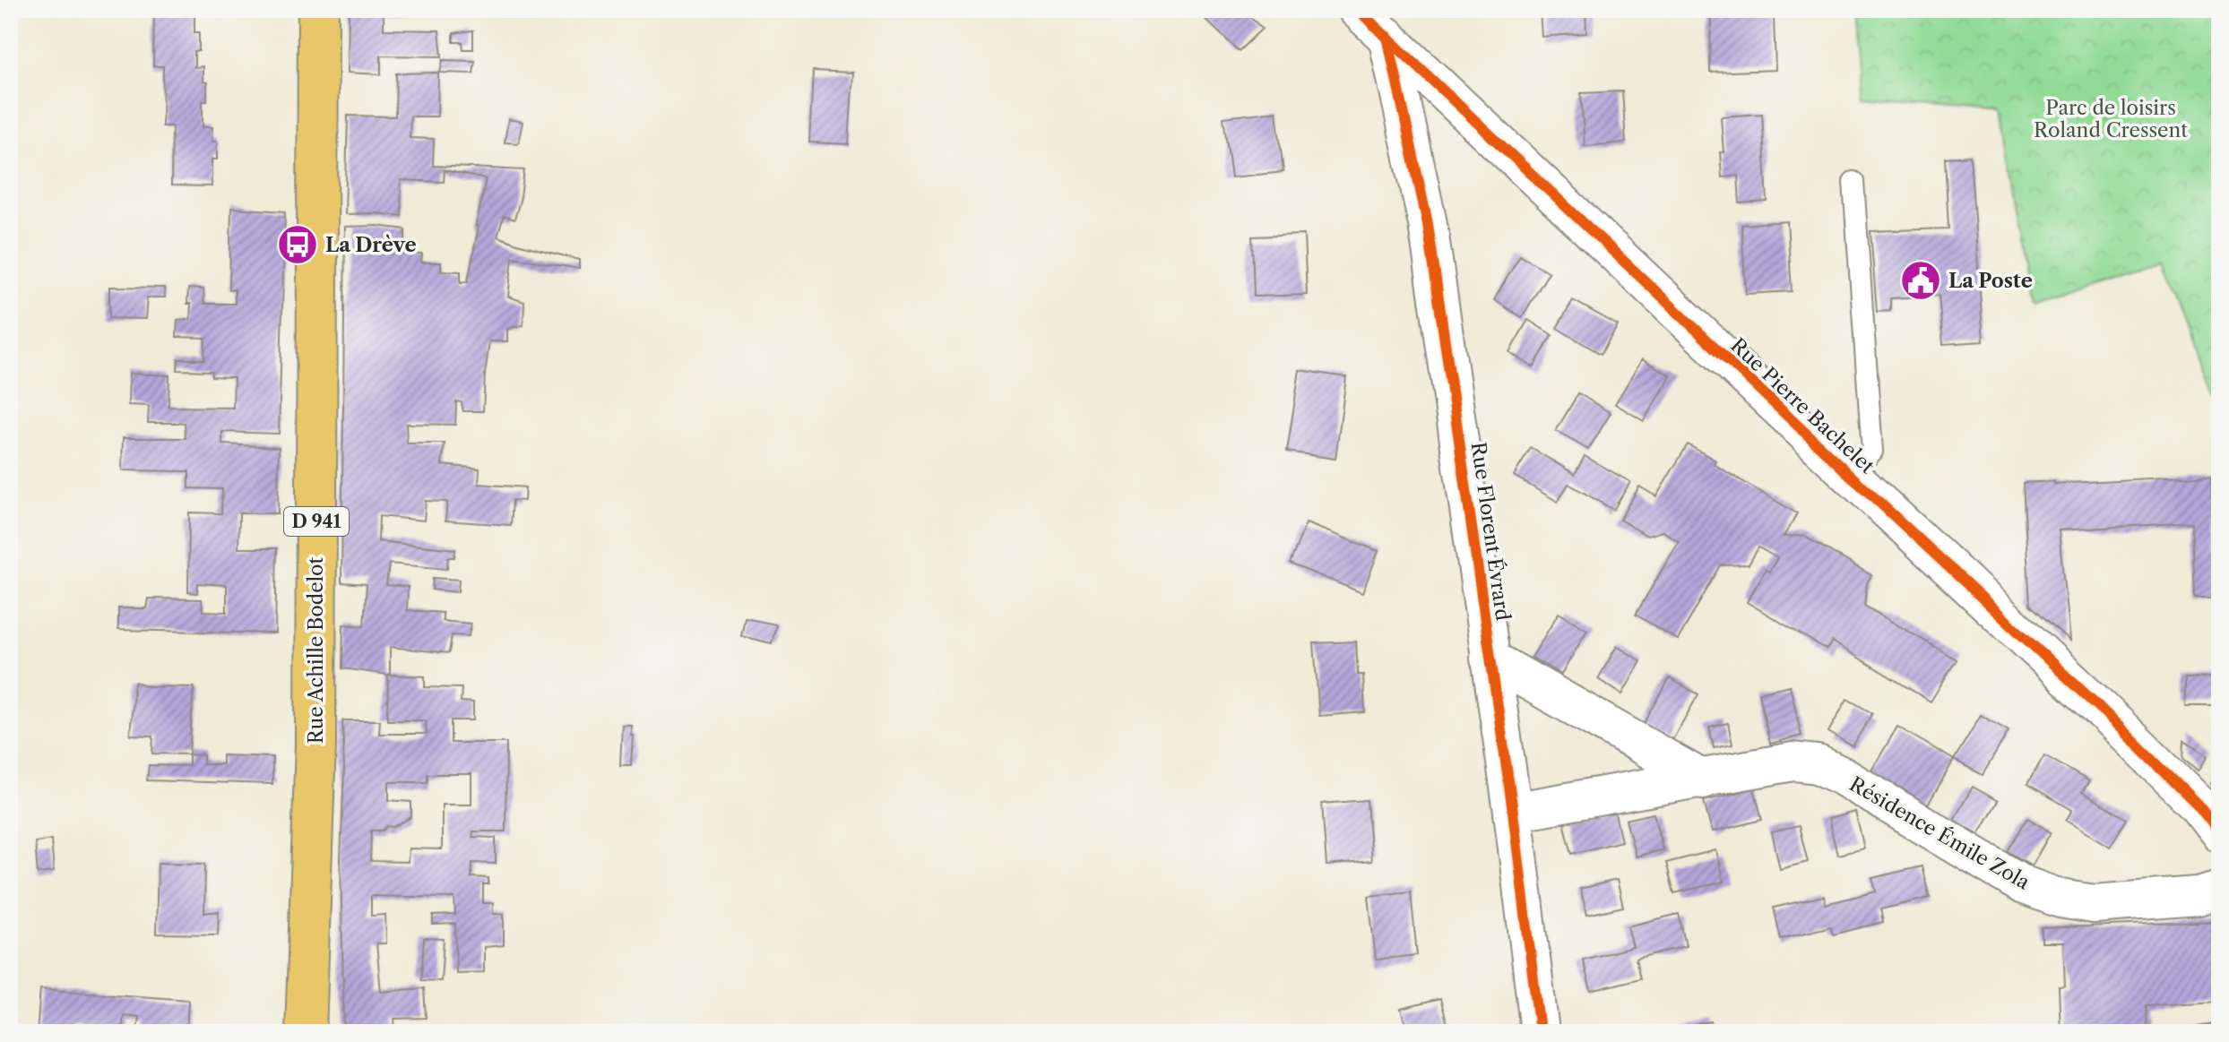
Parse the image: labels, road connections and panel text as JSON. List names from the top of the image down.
{
  "streets": {
    "main road": ["D 941", "Rue Achille Bodelot"],
    "street": ["Rue Pierre Bachelet", "Rue Florent Évrard", "Résidence Émile Zola"]
  },
  "crossings": [
    ["Rue Pierre Bachelet", "Rue Florent Évrard"],
    ["Rue Florent Évrard", "Résidence Émile Zola"]
  ],
  "parks": ["Parc de loisirs Roland Cressent"],
  "places": {
    "bus stop": ["La Drève"],
    "public building": ["La Poste"]
  }
}
